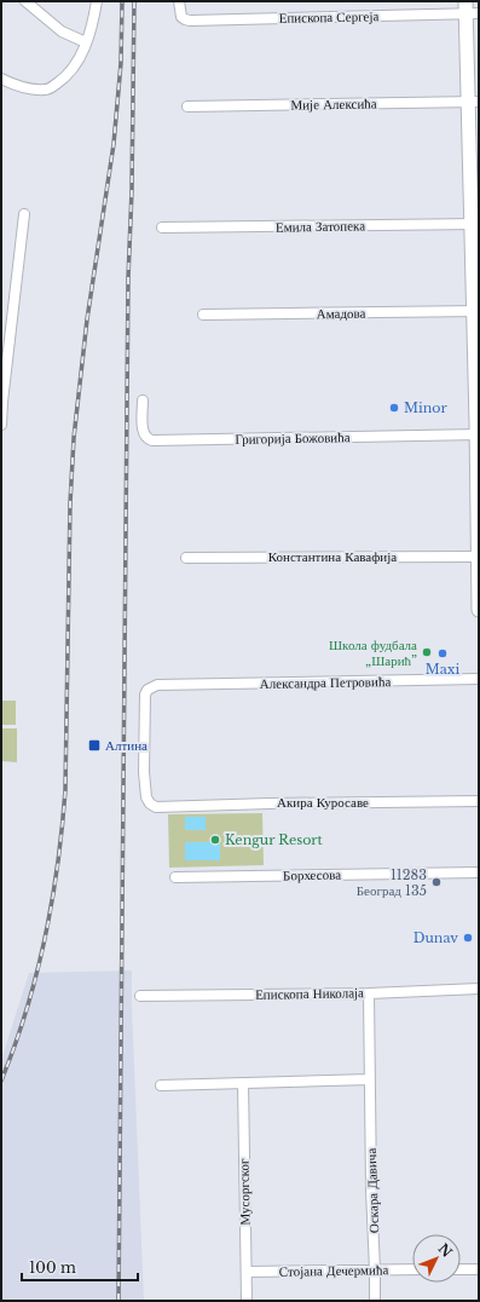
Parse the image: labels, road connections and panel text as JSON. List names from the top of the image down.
{
  "streets": {
    "street": [
      "Епископа Сергеја",
      "Мије Алексића",
      "Емила Затопека",
      "Амадова",
      "Григорија Божовића",
      "Константина Кавафија",
      "Александра Петровића",
      "Акира Куросаве",
      "Борхесова",
      "Епископа Николаја",
      "Оскара Давича",
      "Мусоргског",
      "Стојана Дечермића"
    ]
  },
  "crossings": [
    ["Александра Петровића", "Акира Куросаве"],
    ["Епископа Николаја", "Оскара Давича"],
    ["Оскара Давича", "Стојана Дечермића"],
    ["Мусоргског", "Стојана Дечермића"]
  ],
  "places": {
    "other": [
      "Minor",
      "Школа фудбала „Шарић”",
      "Maxi",
      "Kengur Resort",
      "11283 Београд 135",
      "Dunav"
    ],
    "transit": ["Алтина"]
  },
  "scale_bar": "100 m",
  "north": "top right"
}
